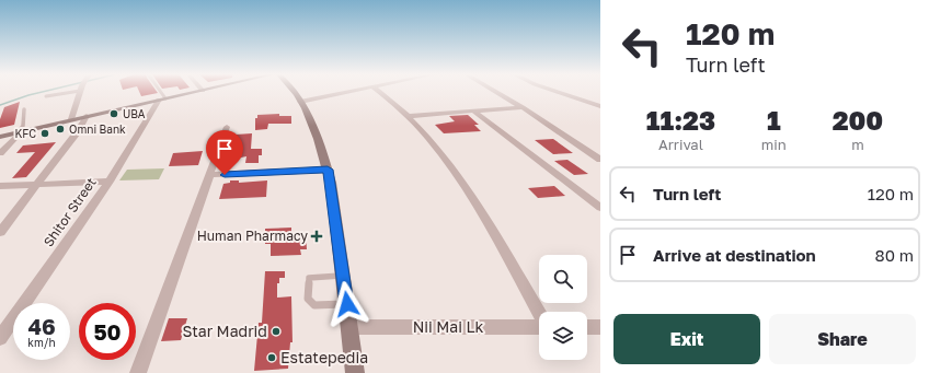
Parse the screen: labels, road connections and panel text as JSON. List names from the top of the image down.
{
  "streets": {
    "street": ["Shitor Street", "Nii Mai Lk"]
  },
  "places": {
    "other": [
      "UBA",
      "Omni Bank",
      "KFC",
      "Star Madrid",
      "Estatepedia"
    ],
    "health": ["Human Pharmacy"]
  },
  "page": {
    "turn": ["120 m", "Turn left"],
    "eta": [
      "11:23",
      "Arrival",
      "1",
      "min",
      "200",
      "m"
    ],
    "list": [
      {
        "name": "Turn left",
        "value": "120 m"
      },
      {
        "name": "Arrive at destination",
        "value": "80 m"
      }
    ],
    "speed": "46 km/h",
    "limit": "50",
    "buttons": ["Exit", "Share"]
  }
}
